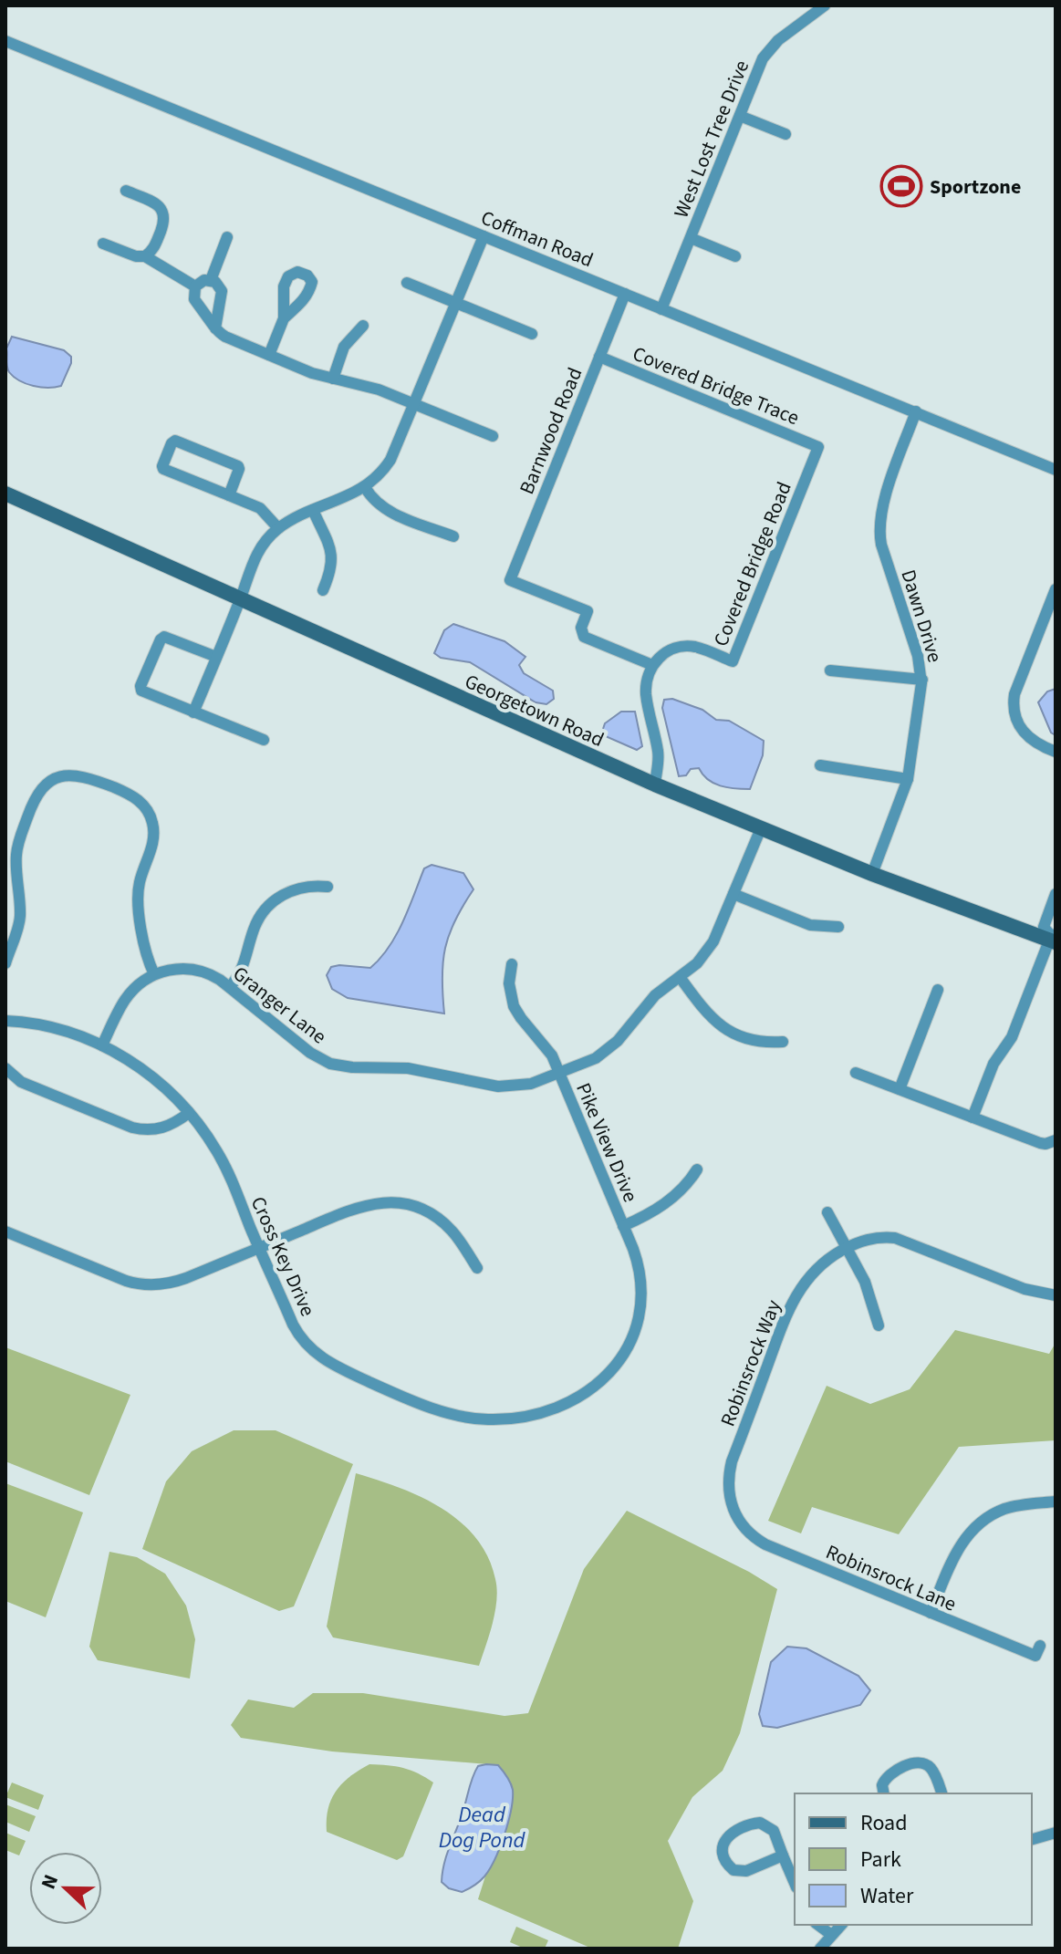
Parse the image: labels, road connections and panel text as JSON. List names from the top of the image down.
{
  "streets": {
    "main road": ["Georgetown Road"],
    "street": [
      "West Lost Tree Drive",
      "Coffman Road",
      "Covered Bridge Trace",
      "Barnwood Road",
      "Covered Bridge Road",
      "Dawn Drive",
      "Granger Lane",
      "Pike View Drive",
      "Cross Key Drive",
      "Robinsrock Way",
      "Robinsrock Lane"
    ]
  },
  "crossings": [
    ["West Lost Tree Drive", "Coffman Road"],
    ["Coffman Road", "Barnwood Road"],
    ["Coffman Road", "Dawn Drive"],
    ["Covered Bridge Trace", "Barnwood Road"],
    ["Covered Bridge Trace", "Covered Bridge Road"],
    ["Barnwood Road", "Covered Bridge Road"],
    ["Dawn Drive", "Georgetown Road"],
    ["Georgetown Road", "Pike View Drive"],
    ["Granger Lane", "Pike View Drive"],
    ["Pike View Drive", "Cross Key Drive"],
    ["Robinsrock Way", "Robinsrock Lane"]
  ],
  "water": ["Dead Dog Pond"],
  "places": {
    "sports": ["Sportzone"]
  },
  "legend": ["Road", "Park", "Water"],
  "north": "left"
}
